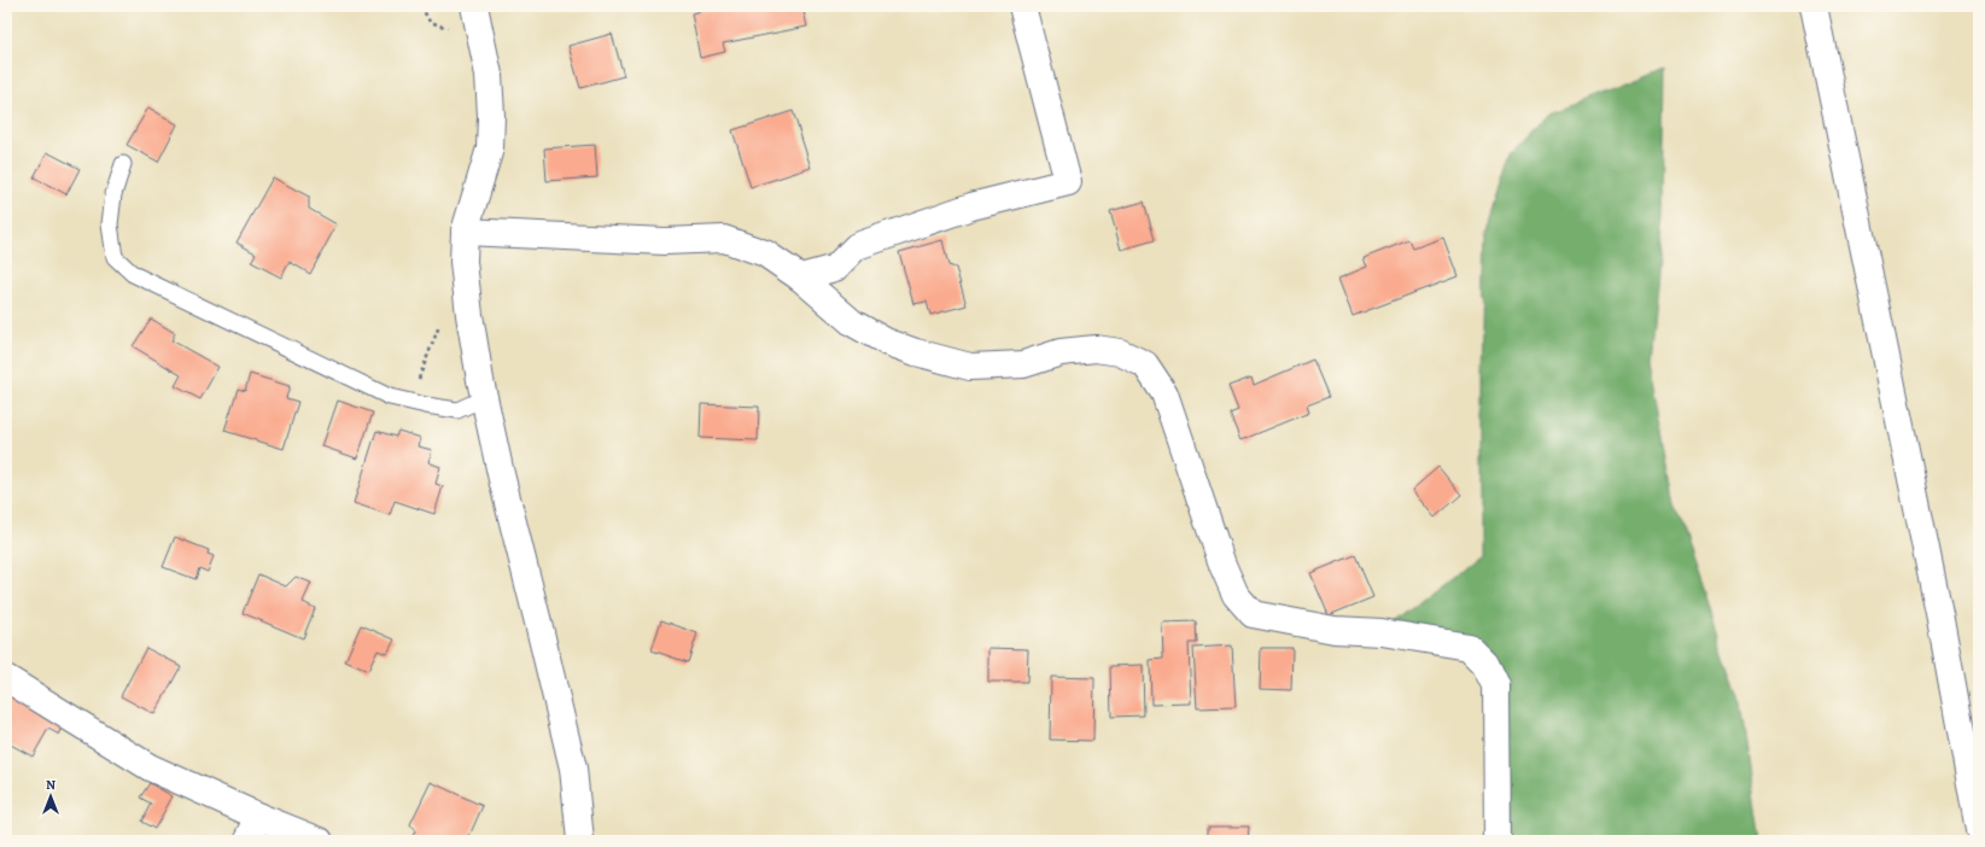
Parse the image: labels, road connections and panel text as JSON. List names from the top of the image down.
{
  "north": "top"
}
